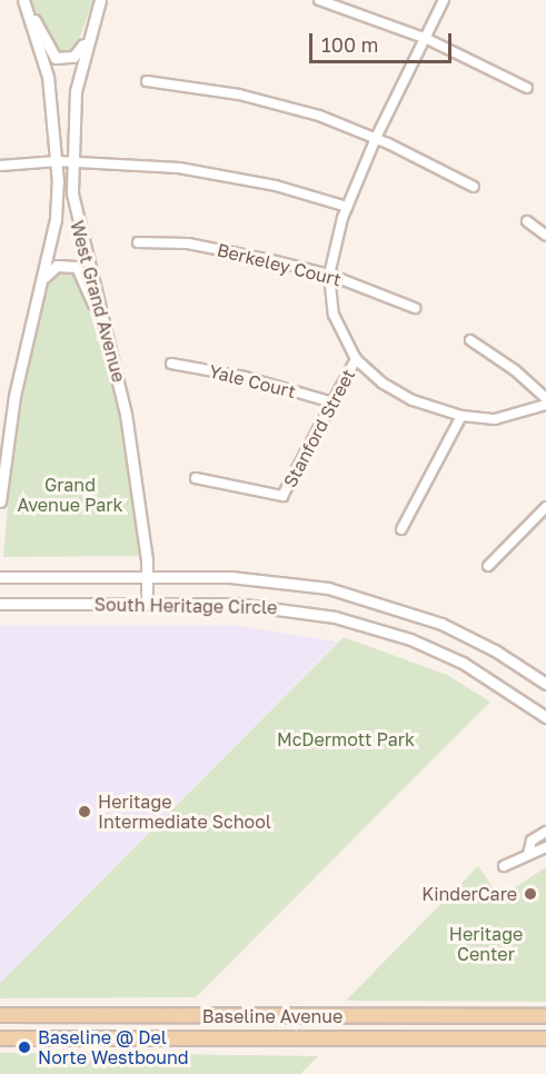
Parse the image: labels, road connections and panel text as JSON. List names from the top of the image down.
{
  "streets": {
    "main road": ["Baseline Avenue"],
    "street": [
      "Berkeley Court",
      "West Grand Avenue",
      "Yale Court",
      "Stanford Street",
      "South Heritage Circle"
    ]
  },
  "crossings": [
    ["West Grand Avenue", "South Heritage Circle"],
    ["Yale Court", "Stanford Street"]
  ],
  "parks": ["Grand Avenue Park", "McDermott Park", "Heritage Center"],
  "places": ["Heritage Intermediate School", "KinderCare", "Baseline @ Del Norte Westbound"],
  "scale_bar": "100 m"
}
